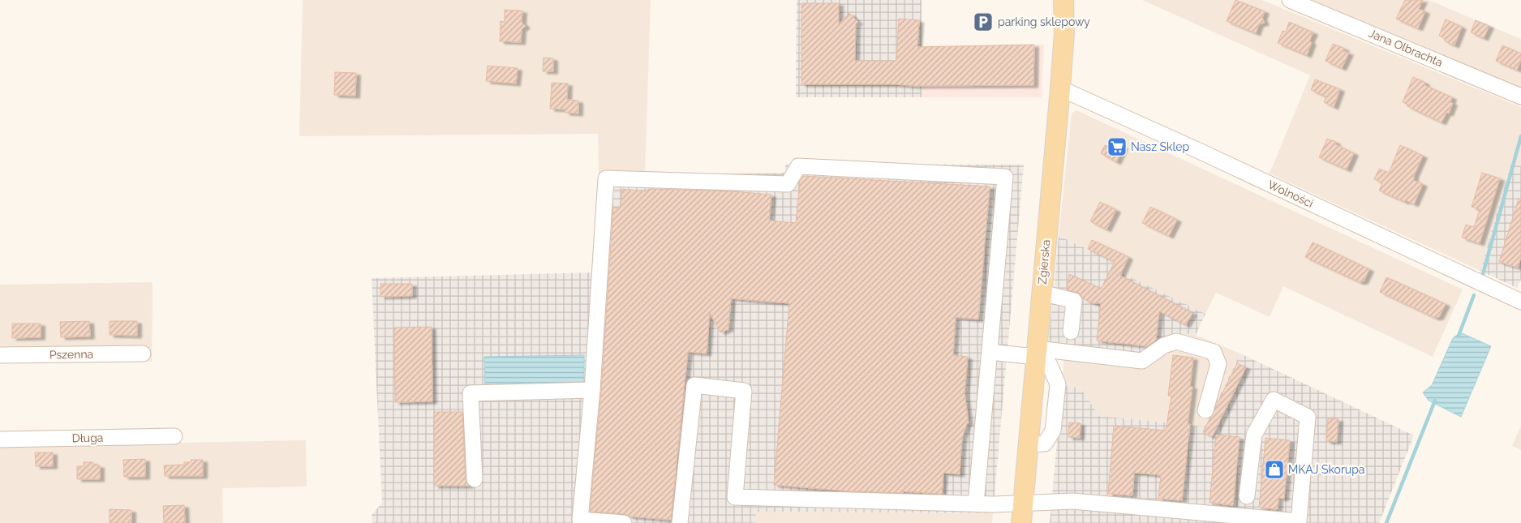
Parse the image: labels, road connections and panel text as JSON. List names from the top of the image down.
{
  "streets": {
    "main road": ["Zgierska"],
    "street": [
      "Jana Olbrachta",
      "Wolności",
      "Pszenna",
      "Długa"
    ]
  },
  "crossings": [
    ["Wolności", "Zgierska"]
  ],
  "places": {
    "parking": ["parking sklepowy"],
    "supermarket": ["Nasz Sklep"],
    "shop": ["MKAJ Skorupa"]
  }
}
